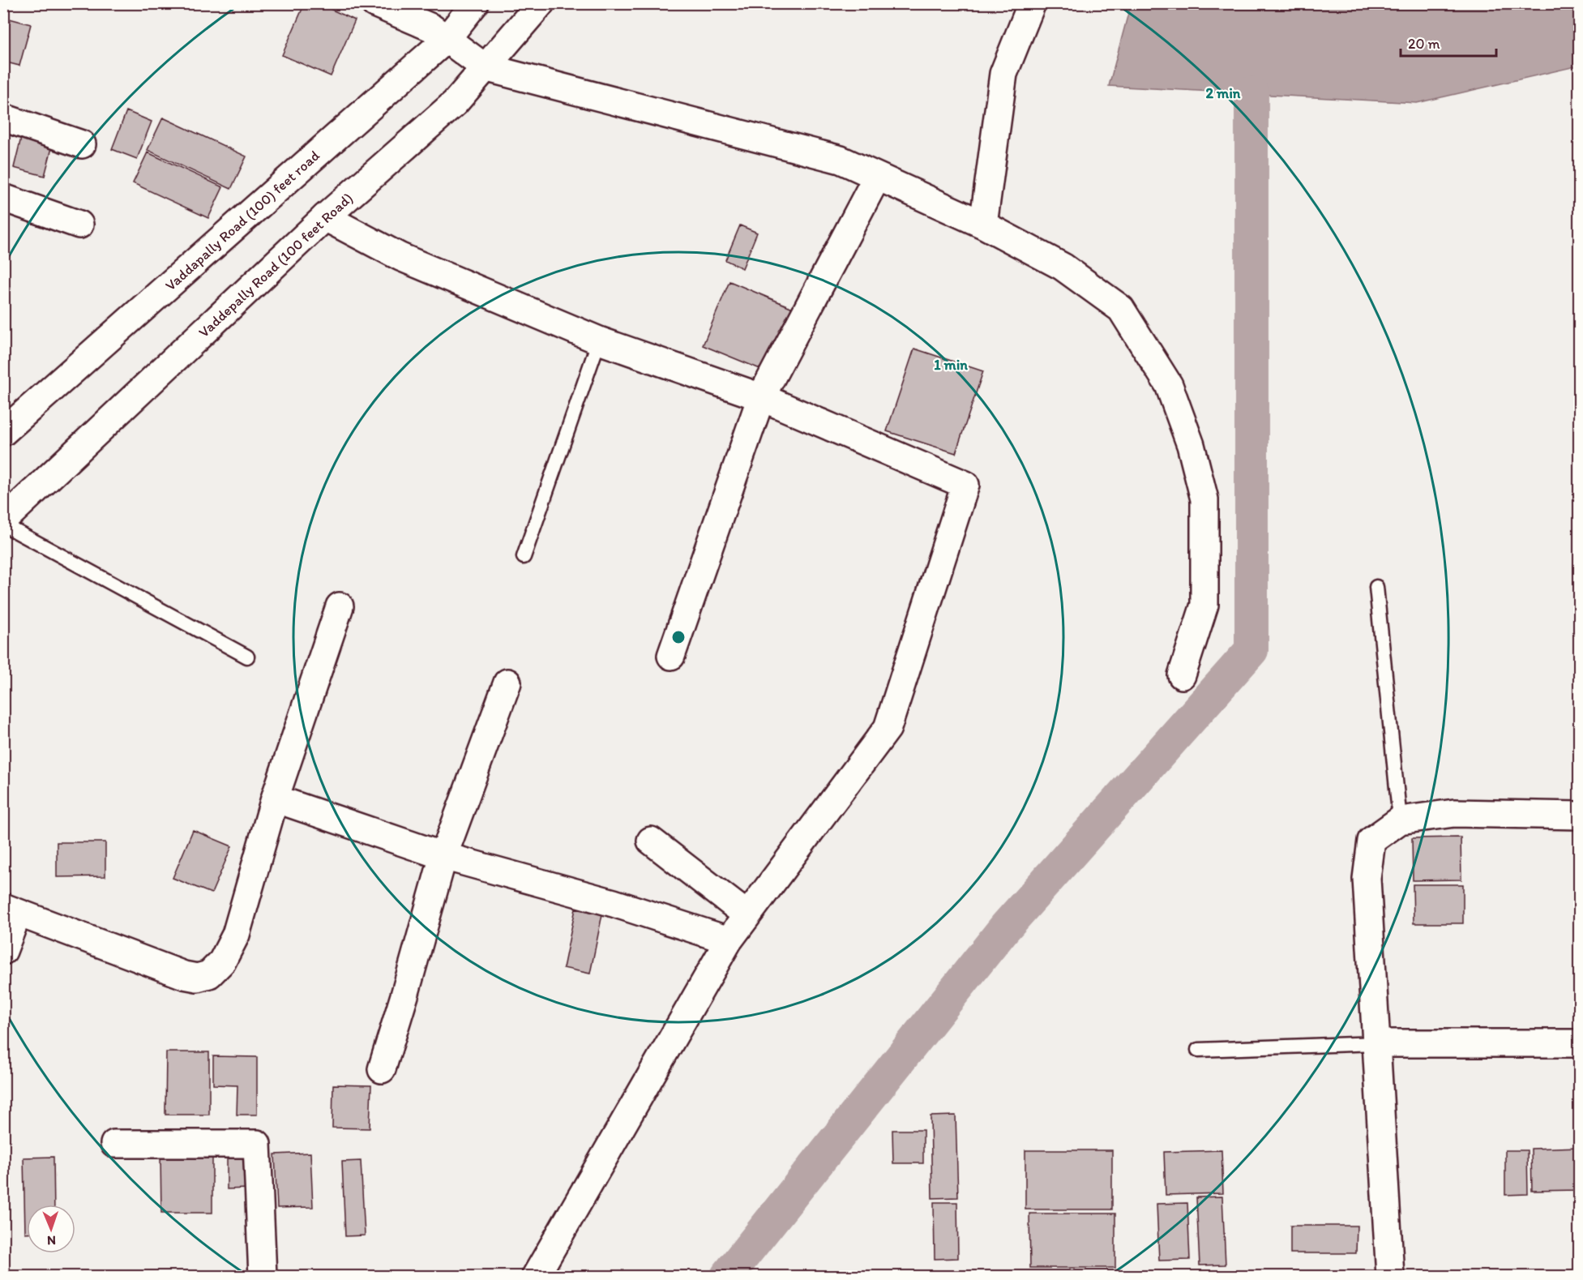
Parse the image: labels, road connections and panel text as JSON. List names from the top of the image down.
{
  "streets": {
    "street": ["Vaddapally Road (100) feet road", "Vaddepally Road (100 feet Road)"]
  },
  "scale_bar": "20 m",
  "north": "bottom",
  "rings": ["2 min", "1 min"]
}
